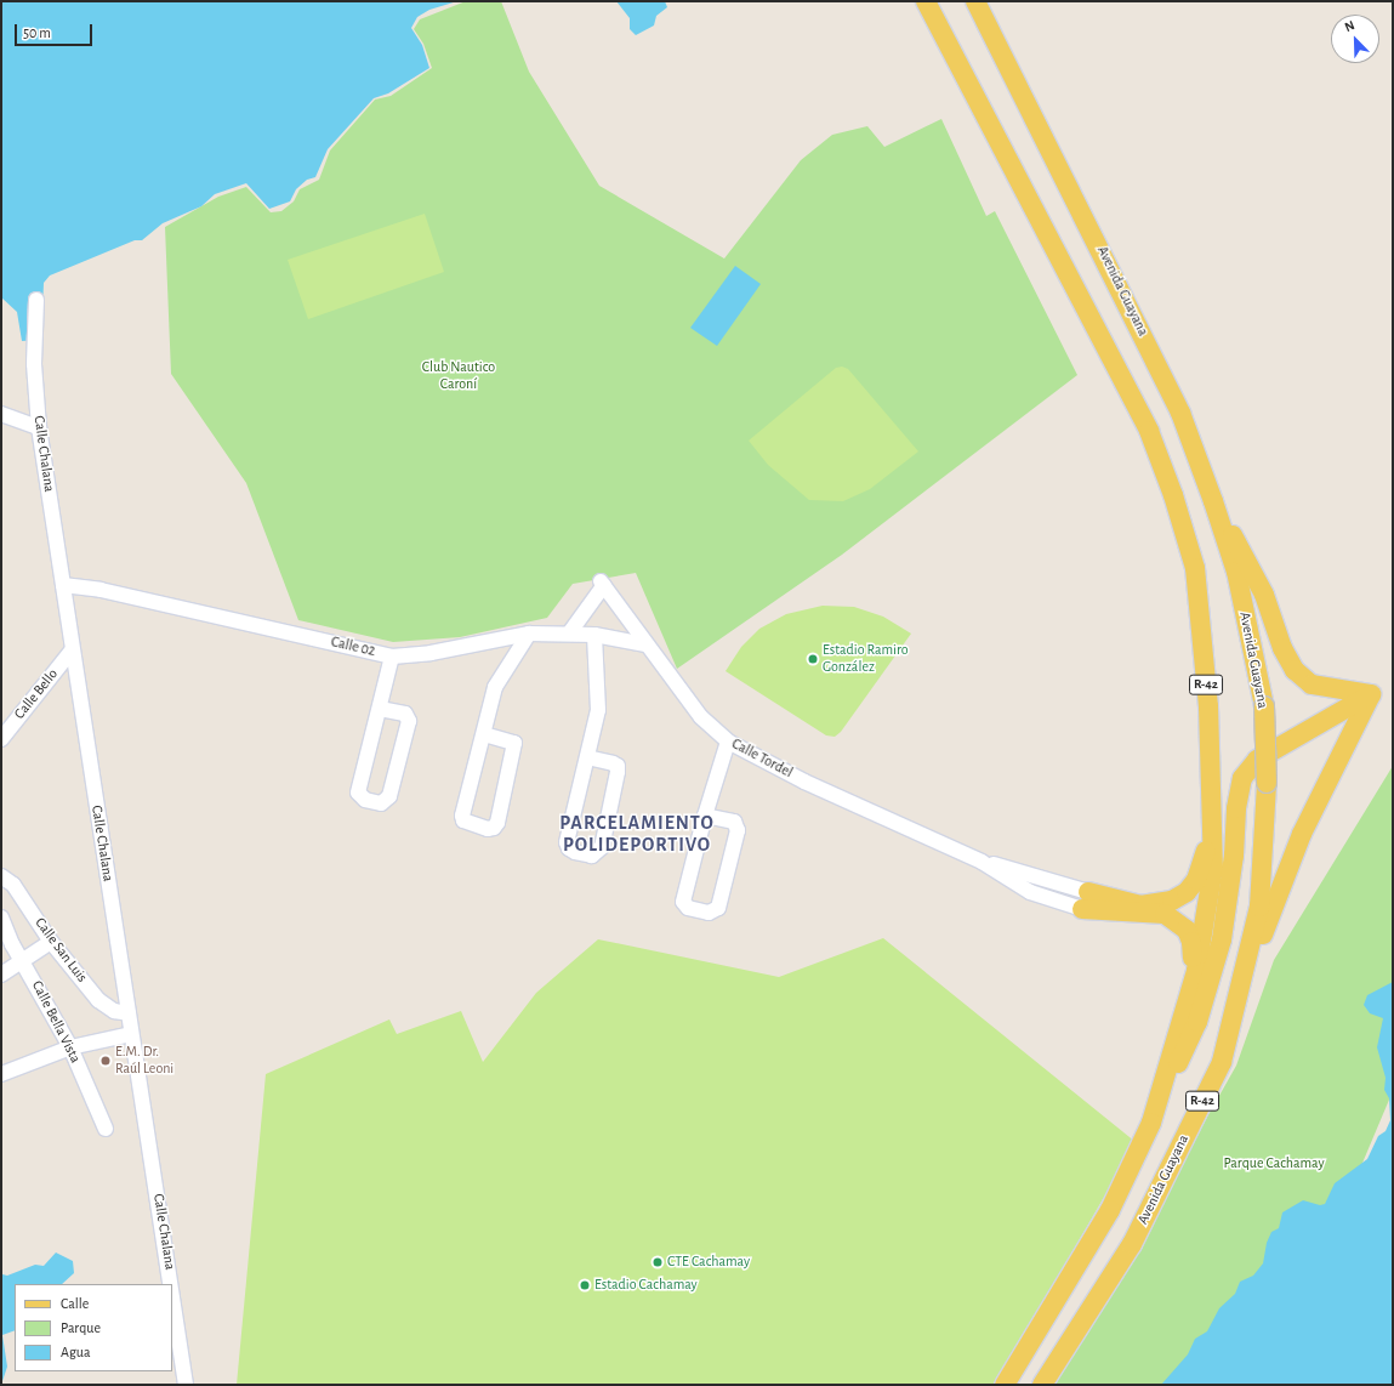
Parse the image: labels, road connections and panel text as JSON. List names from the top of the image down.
{
  "streets": {
    "main road": ["Avenida Guayana", "R-42"],
    "street": [
      "Calle Chalana",
      "Calle 02",
      "Calle Bello",
      "Calle Tordel",
      "Calle San Luis",
      "Calle Bella Vista"
    ]
  },
  "crossings": [
    ["Calle Chalana", "Calle 02"],
    ["Calle Chalana", "Calle Bello"],
    ["Calle Chalana", "Calle San Luis"],
    ["Calle 02", "Calle Tordel"]
  ],
  "districts": ["PARCELAMIENTO POLIDEPORTIVO"],
  "parks": ["Club Nautico Caroní", "Parque Cachamay"],
  "places": [
    "Estadio Ramiro González",
    "E.M. Dr. Raúl Leoni",
    "CTE Cachamay",
    "Estadio Cachamay"
  ],
  "legend": ["Calle", "Parque", "Agua"],
  "scale_bar": "50 m",
  "north": "top left"
}
